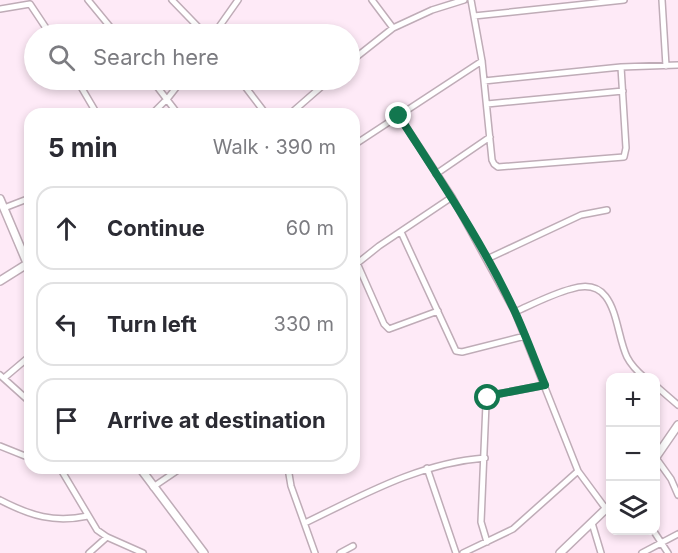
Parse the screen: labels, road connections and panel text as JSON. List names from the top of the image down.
{
  "page": {
    "search": "Search here",
    "heading": ["5 min", "Walk · 390 m"],
    "list": [
      ["Continue", "60 m"],
      ["Turn left", "330 m"],
      "Arrive at destination"
    ],
    "map_buttons": ["+", "−"]
  }
}
